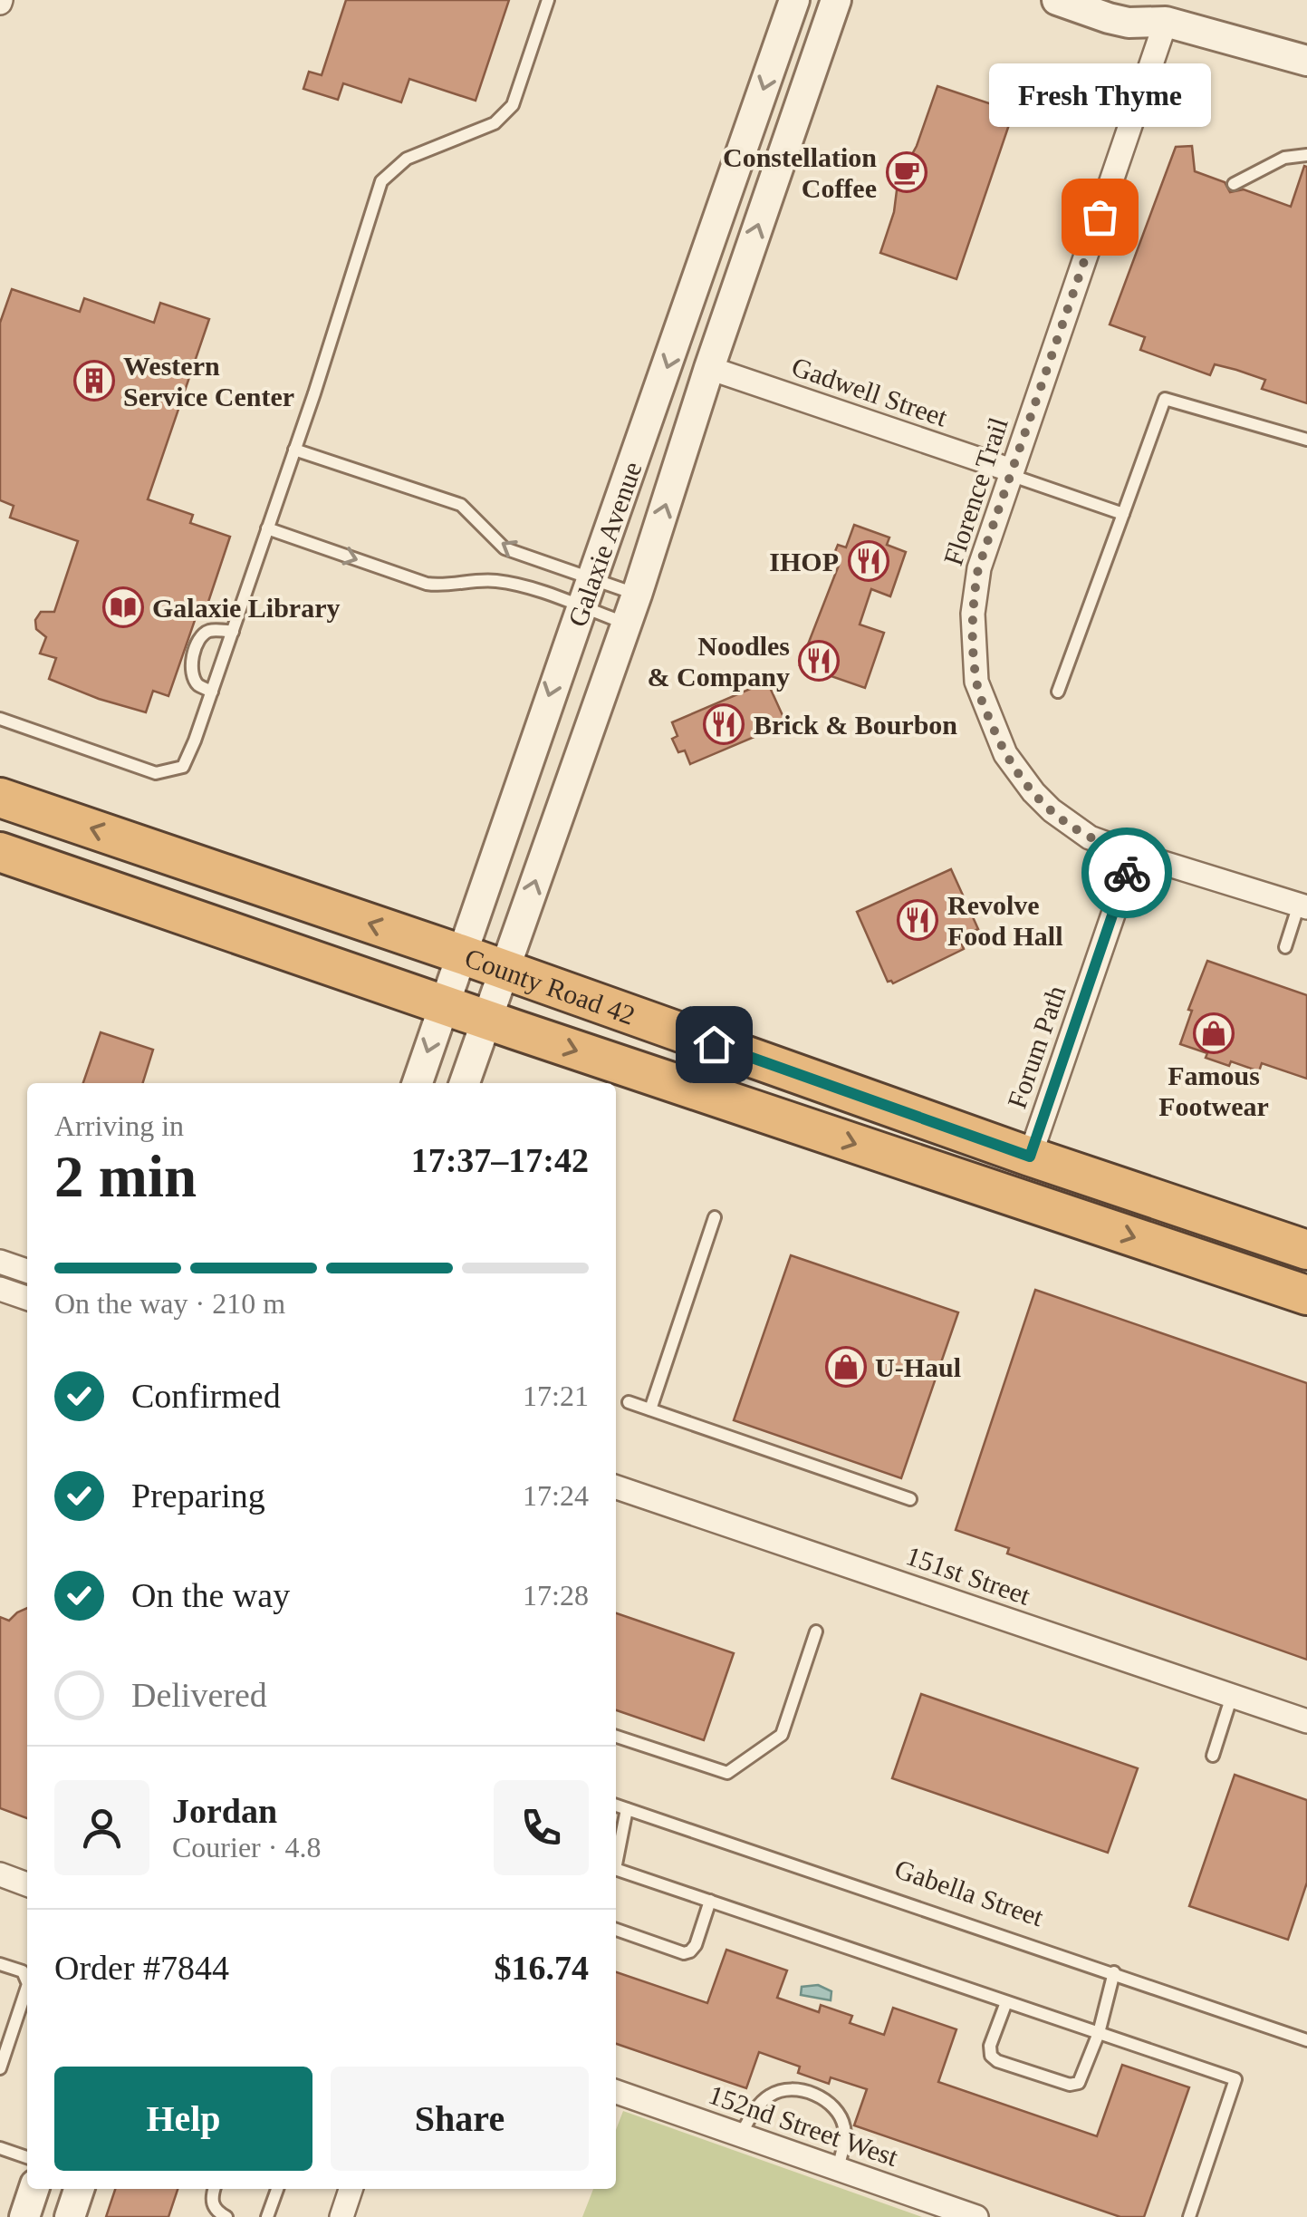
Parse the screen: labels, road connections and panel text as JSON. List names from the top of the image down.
{
  "streets": {
    "highway": ["County Road 42"],
    "street": [
      "Gadwell Street",
      "Florence Trail",
      "Galaxie Avenue",
      "Forum Path",
      "151st Street",
      "152nd Street West"
    ],
    "lane": ["Gabella Street"]
  },
  "crossings": [
    ["Gadwell Street", "Florence Trail"],
    ["Gadwell Street", "Galaxie Avenue"],
    ["Florence Trail", "Forum Path"],
    ["Galaxie Avenue", "County Road 42"],
    ["County Road 42", "Forum Path"]
  ],
  "places": {
    "cafe": ["Constellation Coffee"],
    "other": ["Fresh Thyme"],
    "building": ["Western Service Center"],
    "restaurant": [
      "IHOP",
      "Noodles & Company",
      "Brick & Bourbon",
      "Revolve Food Hall"
    ],
    "library": ["Galaxie Library"],
    "shop": ["Famous Footwear", "U-Haul"]
  },
  "page": {
    "bubble": "Fresh Thyme",
    "heading": ["2 min", "Arriving in", "17:37–17:42"],
    "panel": [
      "Jordan",
      "Courier · 4.8",
      "Order #7844",
      "$16.74"
    ],
    "bar": "On the way · 210 m",
    "list": [
      ["Confirmed", "17:21"],
      ["Preparing", "17:24"],
      ["On the way", "17:28"],
      "Delivered"
    ],
    "buttons": ["Help", "Share"]
  }
}
